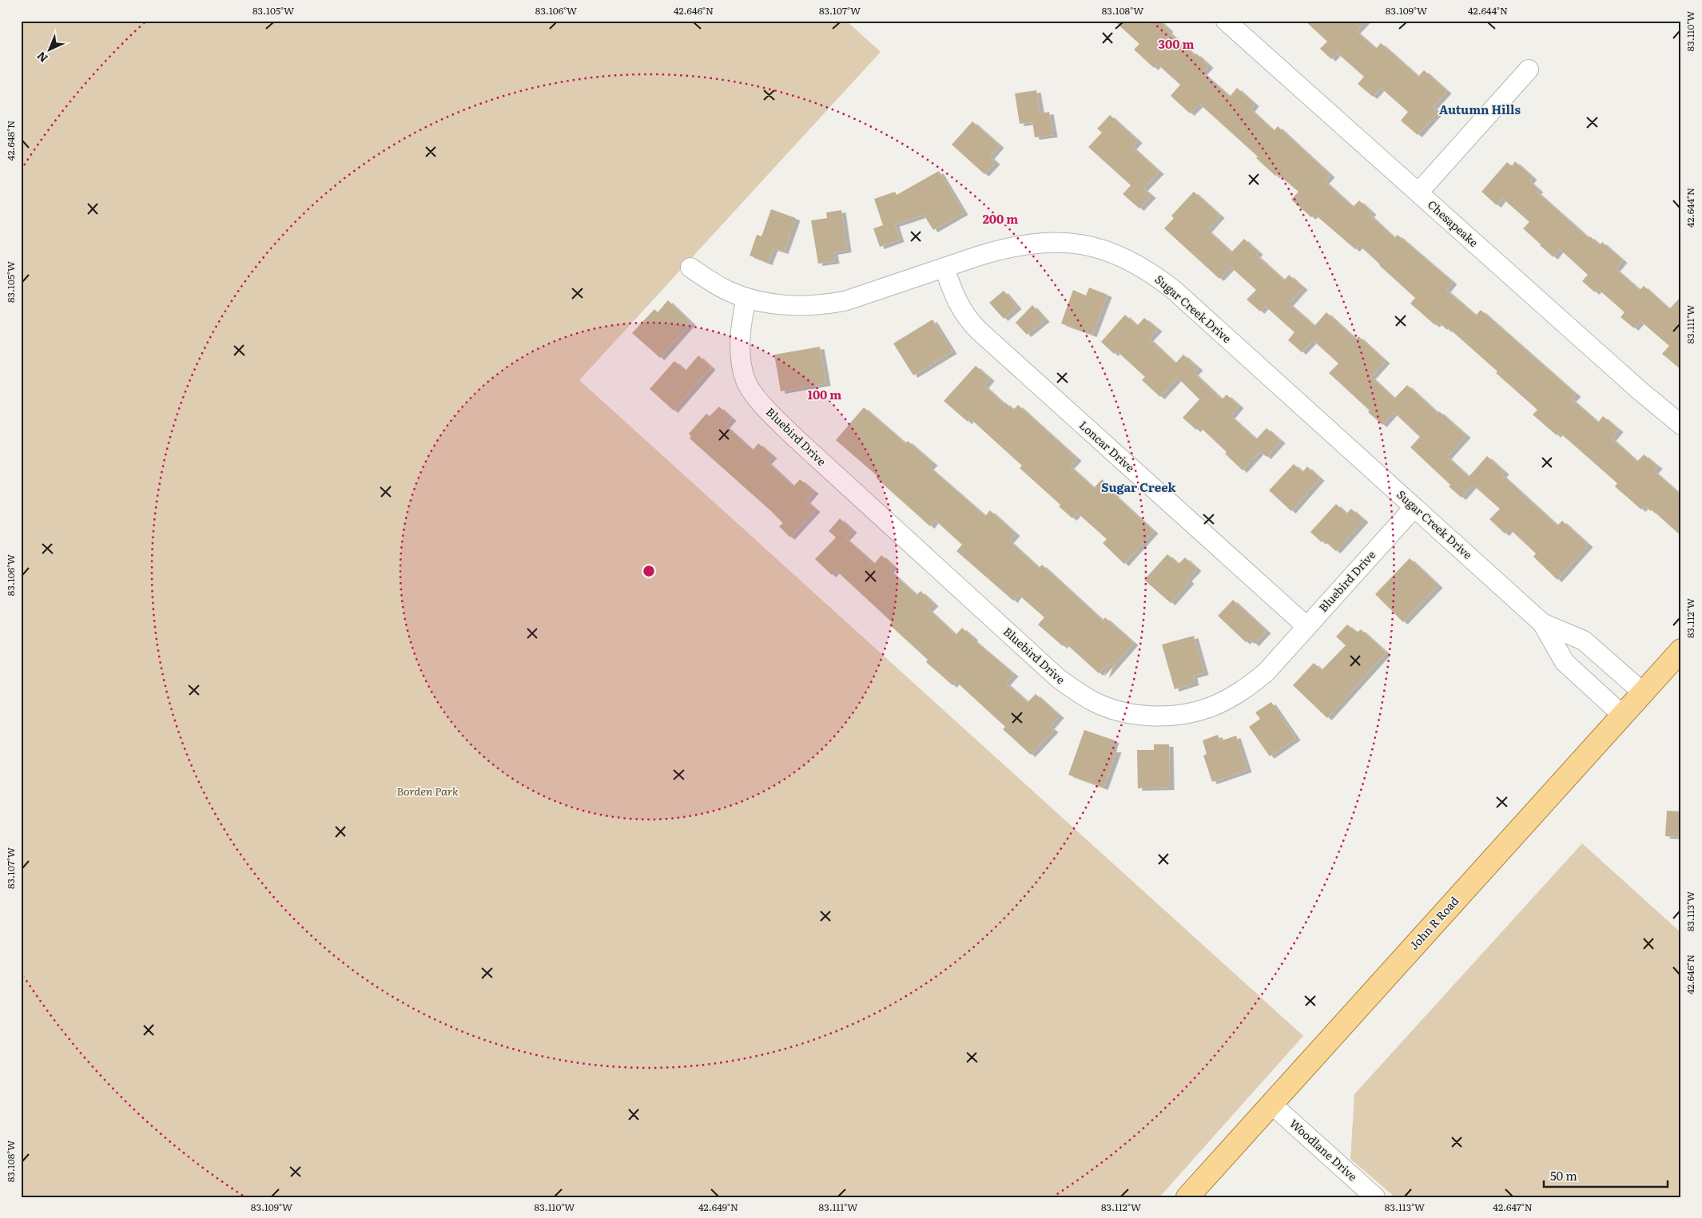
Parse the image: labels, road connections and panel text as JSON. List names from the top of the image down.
{
  "streets": {
    "main road": ["John R Road"],
    "street": [
      "Chesapeake",
      "Sugar Creek Drive",
      "Bluebird Drive",
      "Loncar Drive",
      "Woodlane Drive"
    ]
  },
  "crossings": [
    ["Sugar Creek Drive", "Bluebird Drive"],
    ["Sugar Creek Drive", "Loncar Drive"],
    ["Sugar Creek Drive", "John R Road"],
    ["Bluebird Drive", "Loncar Drive"],
    ["John R Road", "Woodlane Drive"]
  ],
  "districts": ["Autumn Hills", "Sugar Creek"],
  "parks": ["Borden Park"],
  "scale_bar": "50 m",
  "north": "bottom left",
  "coordinates": [
    "83.105°W",
    "83.106°W",
    "42.646°N",
    "83.107°W",
    "83.108°W",
    "83.109°W",
    "42.644°N",
    "83.110°W",
    "42.648°N",
    "83.111°W",
    "83.112°W",
    "83.113°W",
    "42.649°N",
    "42.647°N"
  ],
  "rings": ["300 m", "200 m", "100 m"]
}
